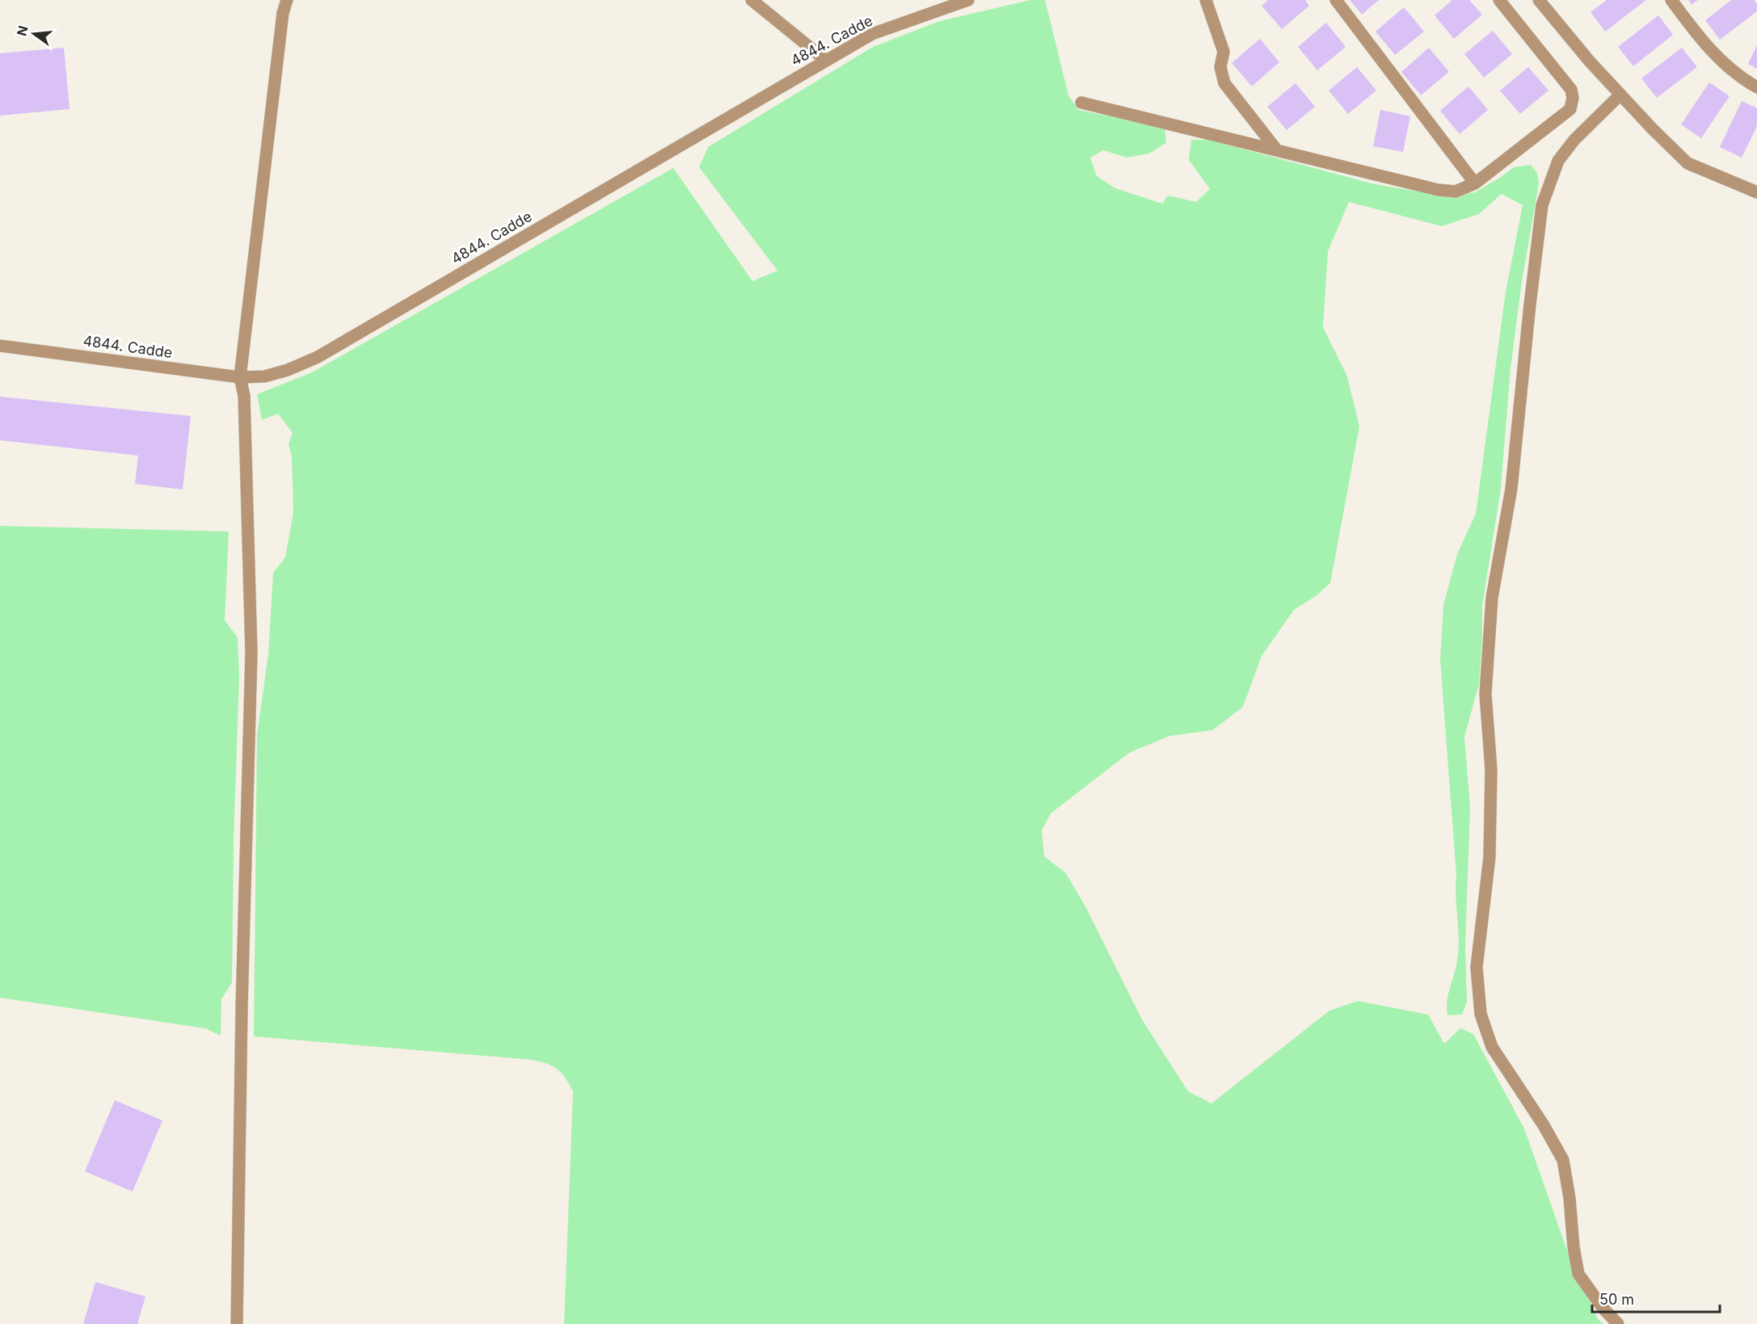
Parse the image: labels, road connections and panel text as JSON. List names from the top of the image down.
{
  "streets": {
    "street": ["4844. Cadde"]
  },
  "scale_bar": "50 m",
  "north": "left"
}
